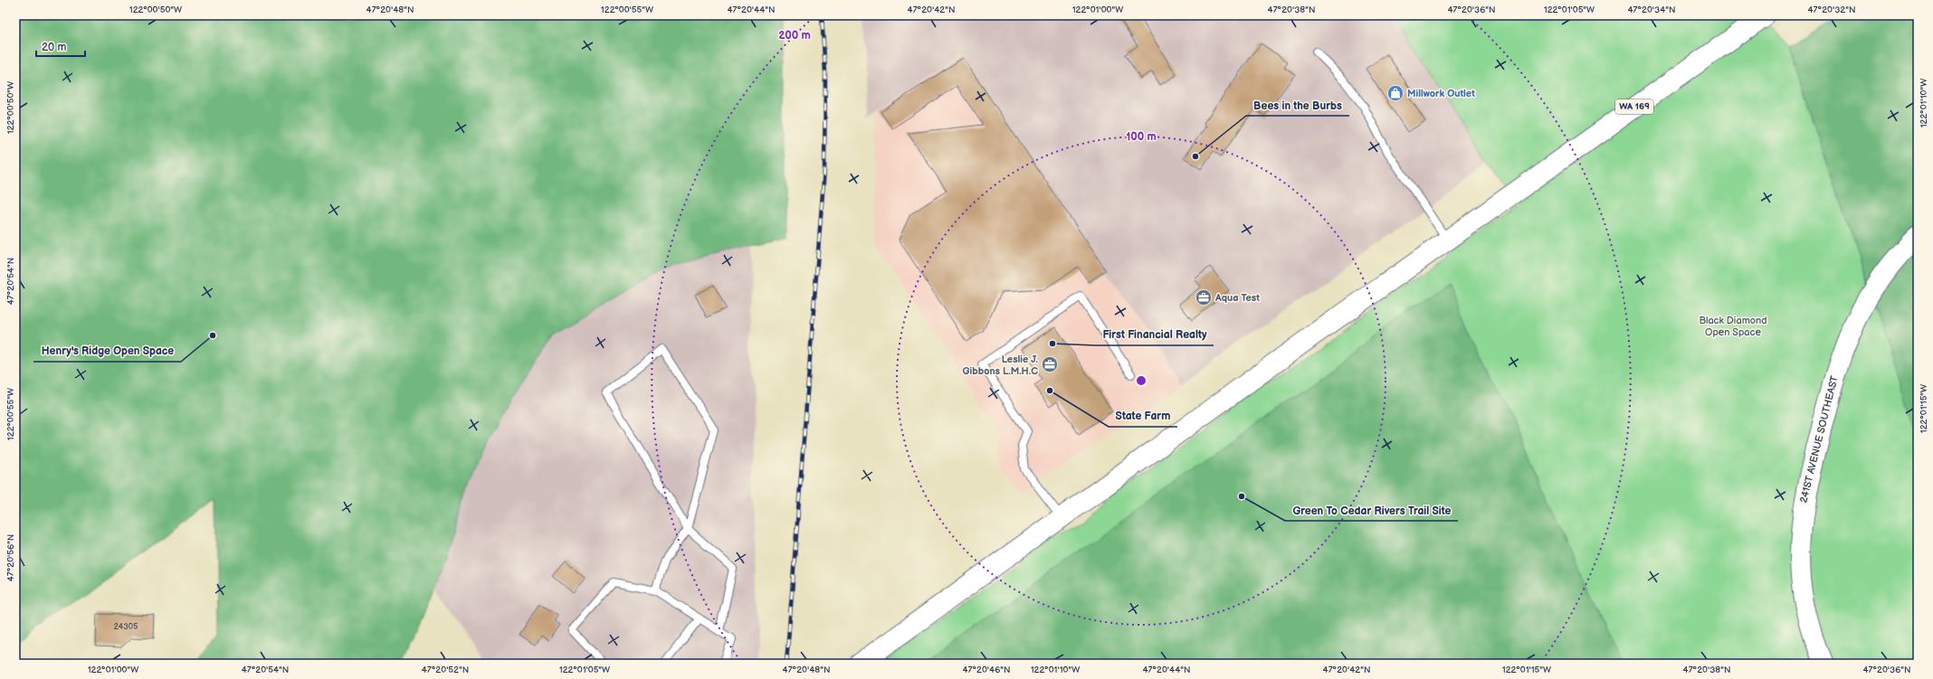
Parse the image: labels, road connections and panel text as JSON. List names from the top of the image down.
{
  "streets": {
    "main road": ["WA 169", "241ST AVENUE SOUTHEAST"]
  },
  "parks": ["Black Diamond Open Space"],
  "places": {
    "shop": ["Millwork Outlet"],
    "other": [
      "Bees in the Burbs",
      "Henry's Ridge Open Space",
      "First Financial Realty",
      "State Farm",
      "Green To Cedar Rivers Trail Site"
    ],
    "office": ["Aqua Test", "Leslie J. Gibbons L.M.H.C"]
  },
  "house_numbers": ["24305"],
  "scale_bar": "20 m",
  "coordinates": [
    "122°00'50\"W",
    "47°20'48\"N",
    "122°00'55\"W",
    "47°20'44\"N",
    "47°20'42\"N",
    "122°01'00\"W",
    "47°20'38\"N",
    "47°20'36\"N",
    "122°01'05\"W",
    "47°20'34\"N",
    "47°20'32\"N",
    "122°01'10\"W",
    "47°20'54\"N",
    "122°01'15\"W",
    "47°20'56\"N",
    "47°20'52\"N",
    "47°20'46\"N"
  ],
  "rings": ["200 m", "100 m"]
}
